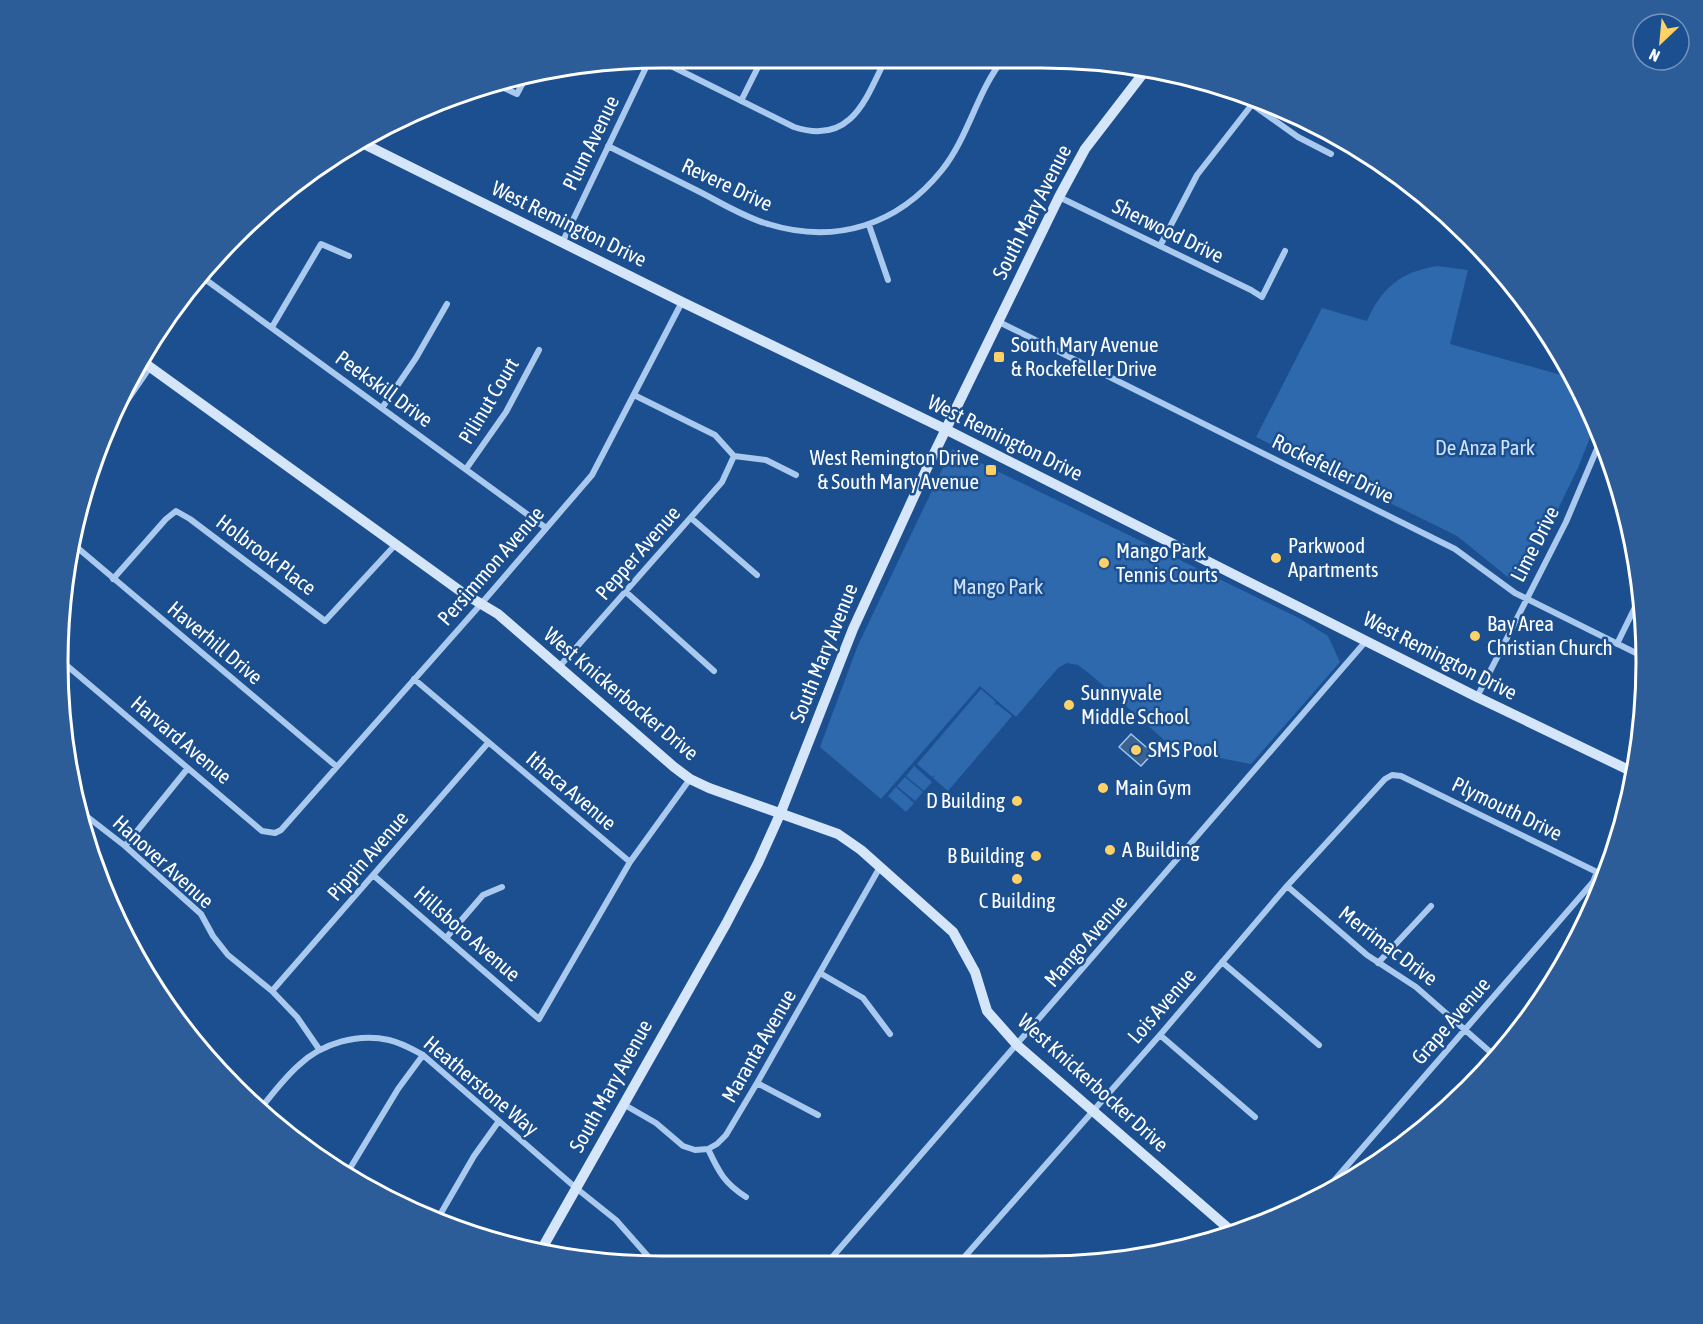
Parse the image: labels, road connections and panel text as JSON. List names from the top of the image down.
{
  "streets": {
    "street": [
      "Plum Avenue",
      "Revere Drive",
      "South Mary Avenue",
      "West Remington Drive",
      "Sherwood Drive",
      "Peekskill Drive",
      "Pilinut Court",
      "Rockefeller Drive",
      "Lime Drive",
      "Pepper Avenue",
      "Holbrook Place",
      "Persimmon Avenue",
      "Haverhill Drive",
      "West Knickerbocker Drive",
      "Harvard Avenue",
      "Ithaca Avenue",
      "Plymouth Drive",
      "Pippin Avenue",
      "Hanover Avenue",
      "Hillsboro Avenue",
      "Mango Avenue",
      "Merrimac Drive",
      "Lois Avenue",
      "Grape Avenue",
      "Maranta Avenue",
      "Heatherstone Way"
    ]
  },
  "crossings": [
    ["Plum Avenue", "Revere Drive"],
    ["Plum Avenue", "West Remington Drive"],
    ["South Mary Avenue", "West Remington Drive"],
    ["South Mary Avenue", "Sherwood Drive"],
    ["South Mary Avenue", "Rockefeller Drive"],
    ["South Mary Avenue", "West Knickerbocker Drive"],
    ["South Mary Avenue", "Heatherstone Way"],
    ["West Remington Drive", "Lime Drive"],
    ["West Remington Drive", "Persimmon Avenue"],
    ["West Remington Drive", "Mango Avenue"],
    ["Peekskill Drive", "Pilinut Court"],
    ["Peekskill Drive", "Persimmon Avenue"],
    ["Rockefeller Drive", "Lime Drive"],
    ["Pepper Avenue", "West Knickerbocker Drive"],
    ["Holbrook Place", "Haverhill Drive"],
    ["Holbrook Place", "West Knickerbocker Drive"],
    ["Persimmon Avenue", "Haverhill Drive"],
    ["Persimmon Avenue", "West Knickerbocker Drive"],
    ["Persimmon Avenue", "Harvard Avenue"],
    ["Persimmon Avenue", "Ithaca Avenue"],
    ["West Knickerbocker Drive", "Mango Avenue"],
    ["West Knickerbocker Drive", "Lois Avenue"],
    ["West Knickerbocker Drive", "Maranta Avenue"],
    ["Ithaca Avenue", "Pippin Avenue"],
    ["Ithaca Avenue", "Hillsboro Avenue"],
    ["Plymouth Drive", "Lois Avenue"],
    ["Pippin Avenue", "Hanover Avenue"],
    ["Pippin Avenue", "Hillsboro Avenue"],
    ["Hanover Avenue", "Heatherstone Way"],
    ["Merrimac Drive", "Lois Avenue"],
    ["Merrimac Drive", "Grape Avenue"]
  ],
  "parks": ["De Anza Park", "Mango Park"],
  "places": {
    "transit": ["South Mary Avenue & Rockefeller Drive", "West Remington Drive & South Mary Avenue"],
    "other": [
      "Parkwood Apartments",
      "Mango Park Tennis Courts",
      "Bay Area Christian Church",
      "Sunnyvale Middle School",
      "SMS Pool",
      "Main Gym",
      "D Building",
      "A Building",
      "B Building",
      "C Building"
    ]
  },
  "north": "bottom left"
}
